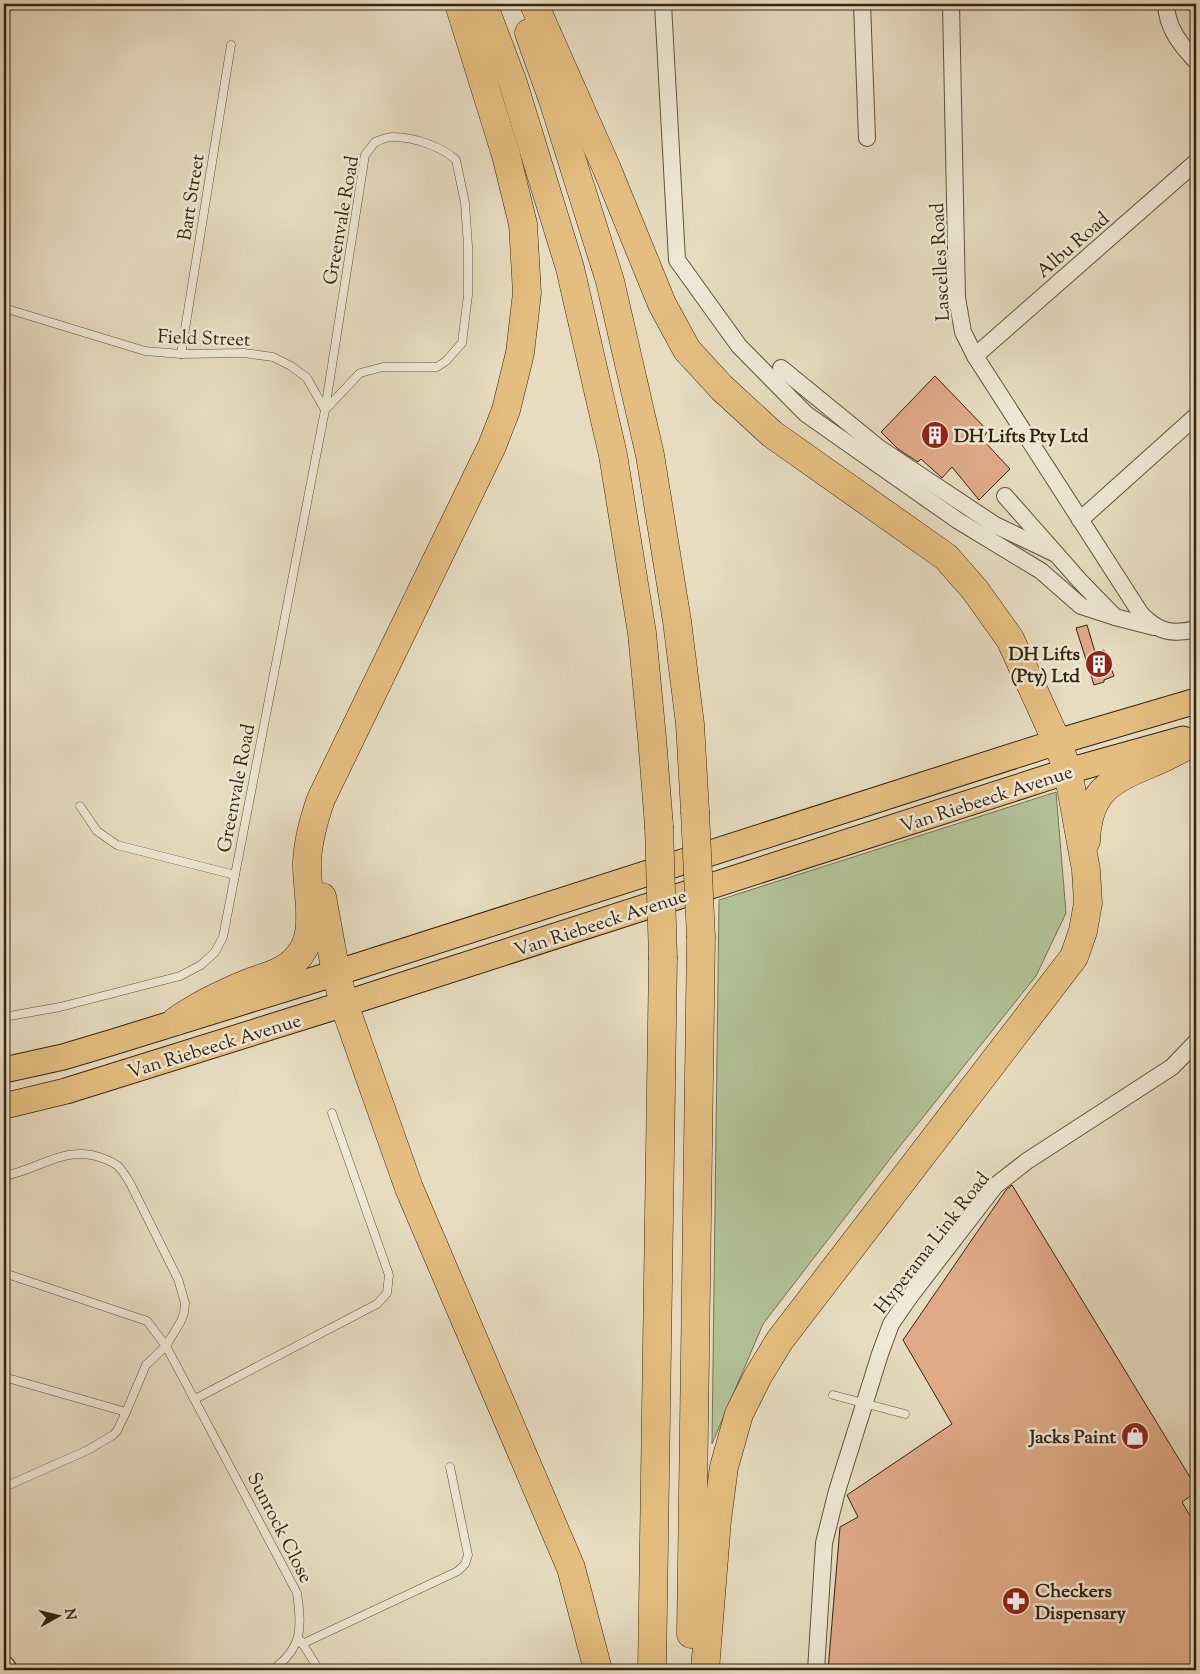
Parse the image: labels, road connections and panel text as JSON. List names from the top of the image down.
{
  "streets": {
    "main road": ["Van Riebeeck Avenue"],
    "street": ["Albu Road", "Lascelles Road", "Hyperama Link Road"],
    "lane": [
      "Bart Street",
      "Greenvale Road",
      "Field Street",
      "Sunrock Close"
    ]
  },
  "crossings": [
    ["Bart Street", "Field Street"],
    ["Greenvale Road", "Field Street"],
    ["Albu Road", "Lascelles Road"]
  ],
  "places": {
    "building": ["DH Lifts Pty Ltd", "DH Lifts (Pty) Ltd"],
    "shop": ["Jacks Paint"],
    "pharmacy": ["Checkers Dispensary"]
  },
  "north": "right"
}
